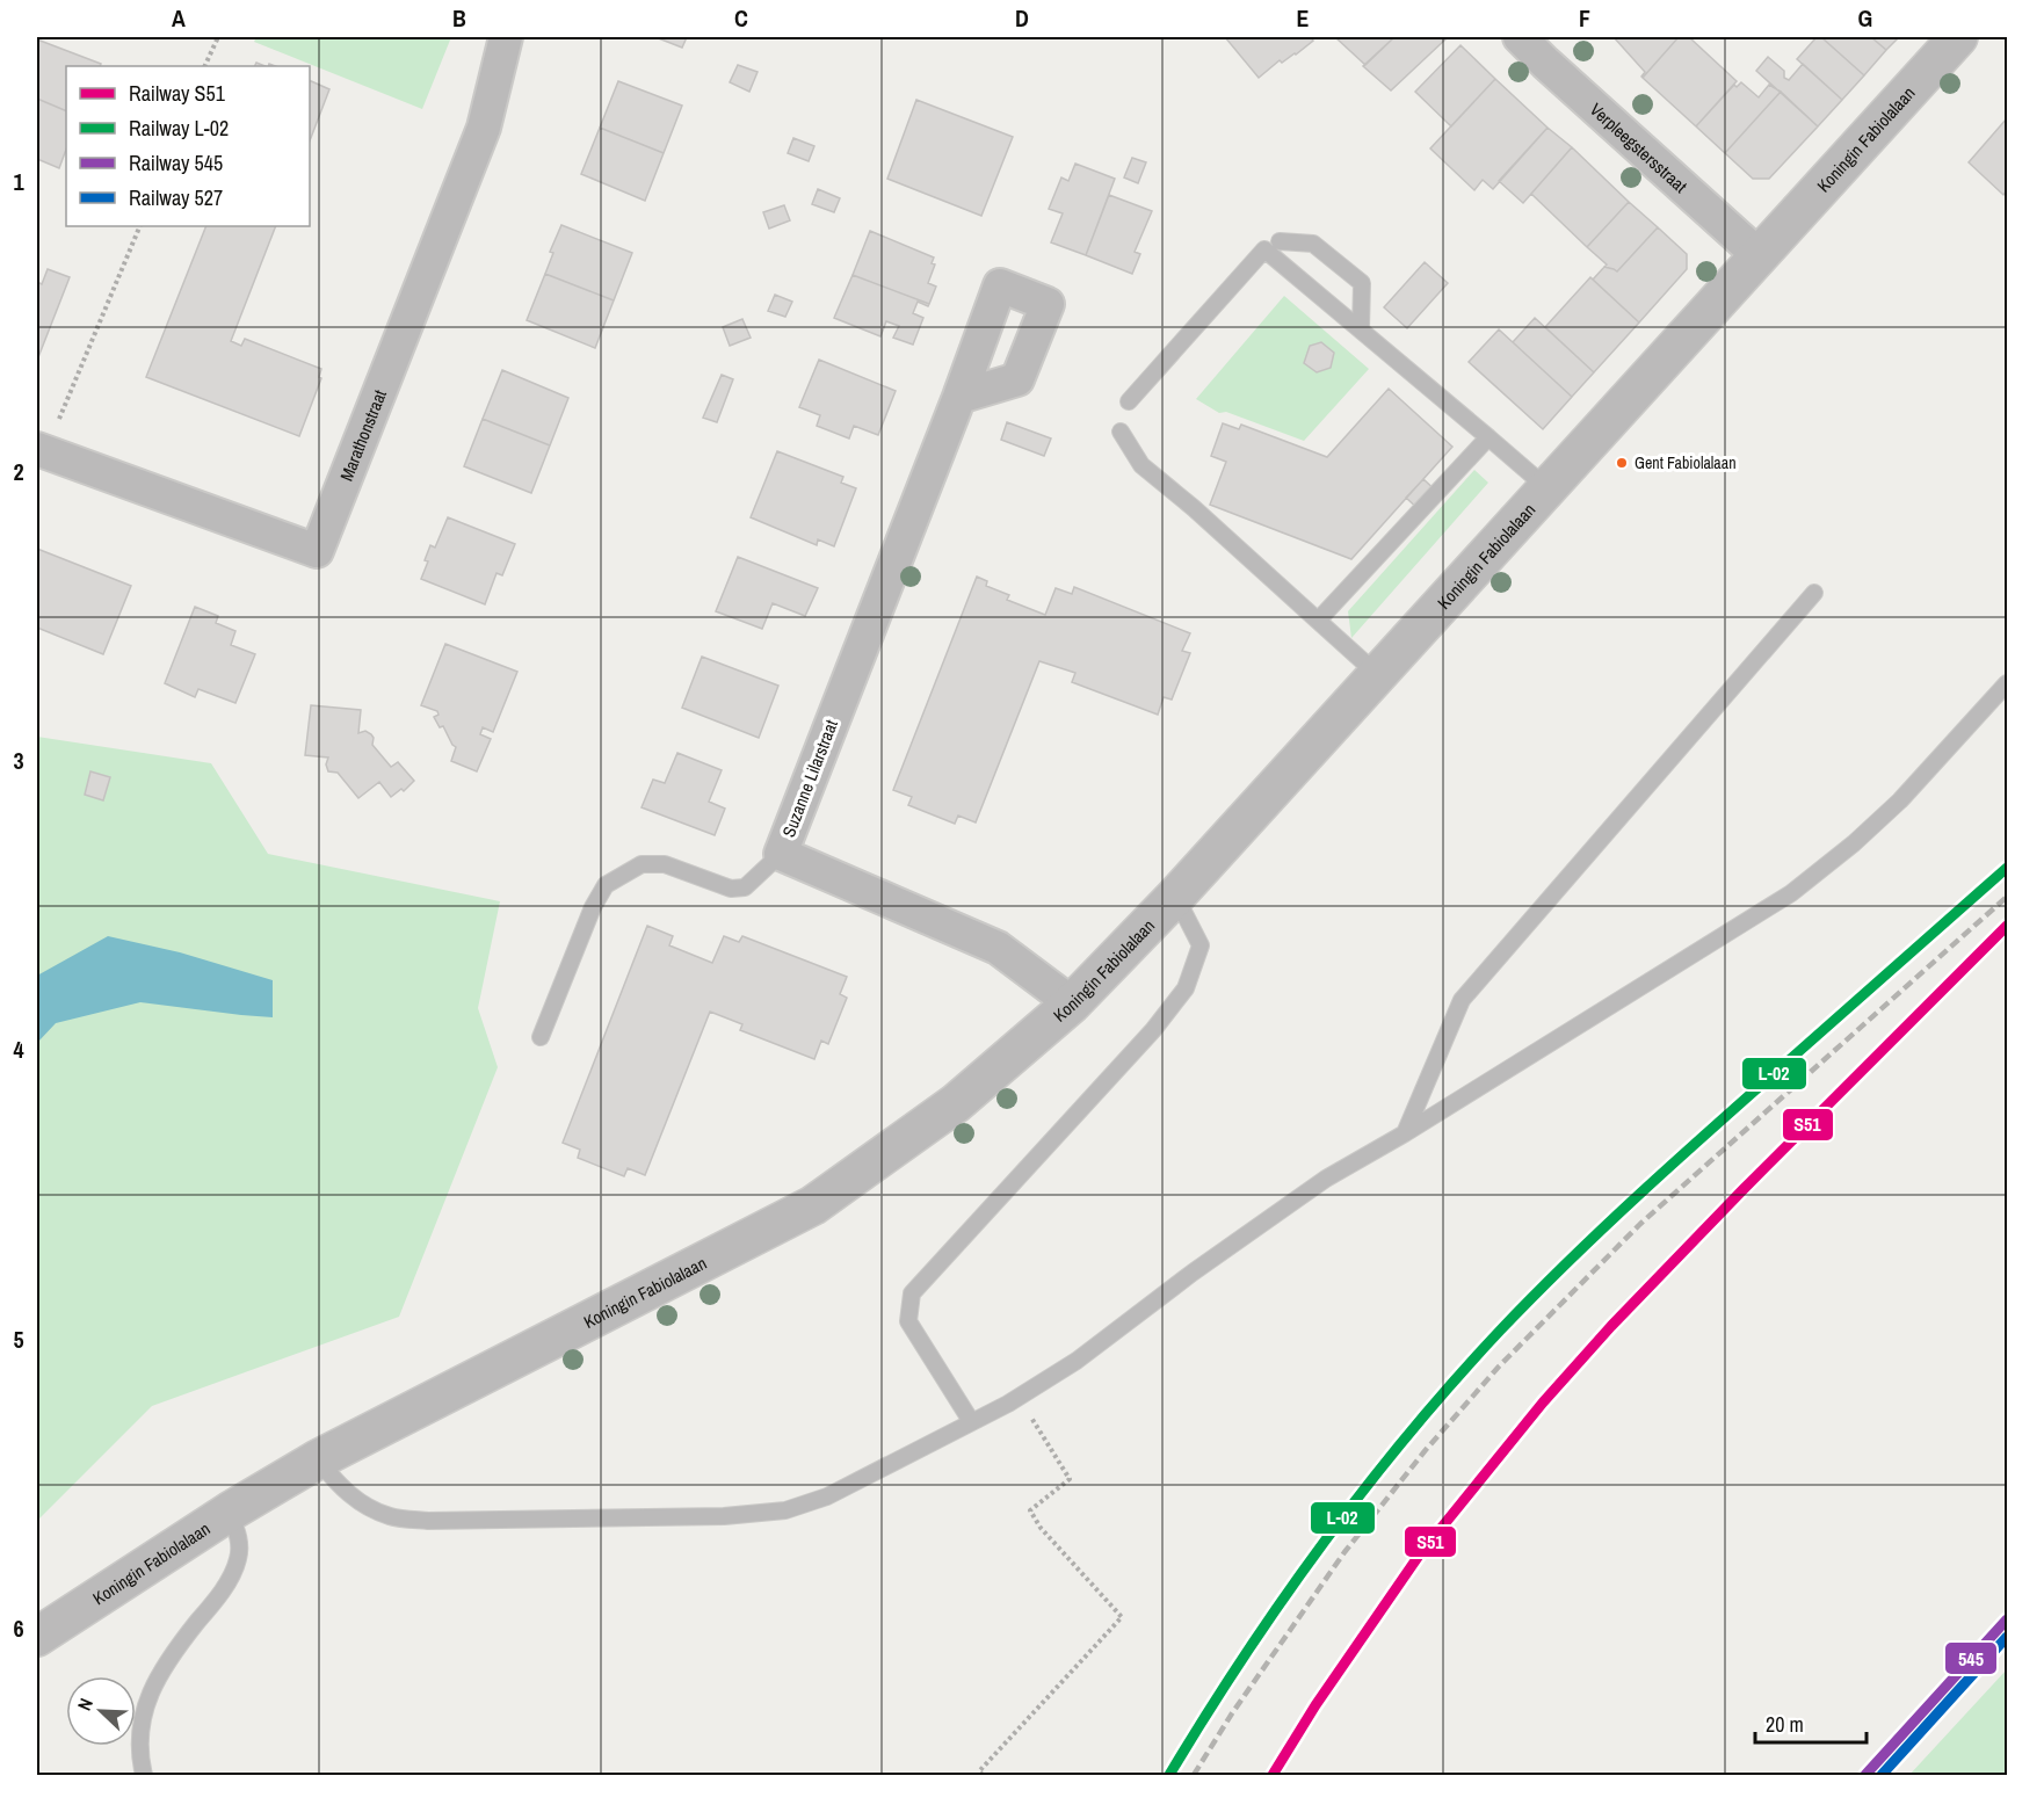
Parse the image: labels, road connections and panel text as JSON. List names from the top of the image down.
{
  "streets": {
    "street": [
      "Koningin Fabiolalaan",
      "Verpleegstersstraat",
      "Marathonstraat",
      "Suzanne Lilarstraat"
    ]
  },
  "crossings": [
    ["Koningin Fabiolalaan", "Verpleegstersstraat"],
    ["Koningin Fabiolalaan", "Suzanne Lilarstraat"]
  ],
  "places": ["Gent Fabiolalaan"],
  "lines": [
    "rail line L-02",
    "rail line S51",
    "rail line 545",
    "rail line 527"
  ],
  "legend": [
    "Railway S51",
    "Railway L-02",
    "Railway 545",
    "Railway 527"
  ],
  "scale_bar": "20 m",
  "north": "top left",
  "grid": {
    "columns": [
      "A",
      "B",
      "C",
      "D",
      "E",
      "F",
      "G"
    ],
    "rows": [
      "1",
      "2",
      "3",
      "4",
      "5",
      "6"
    ]
  }
}
